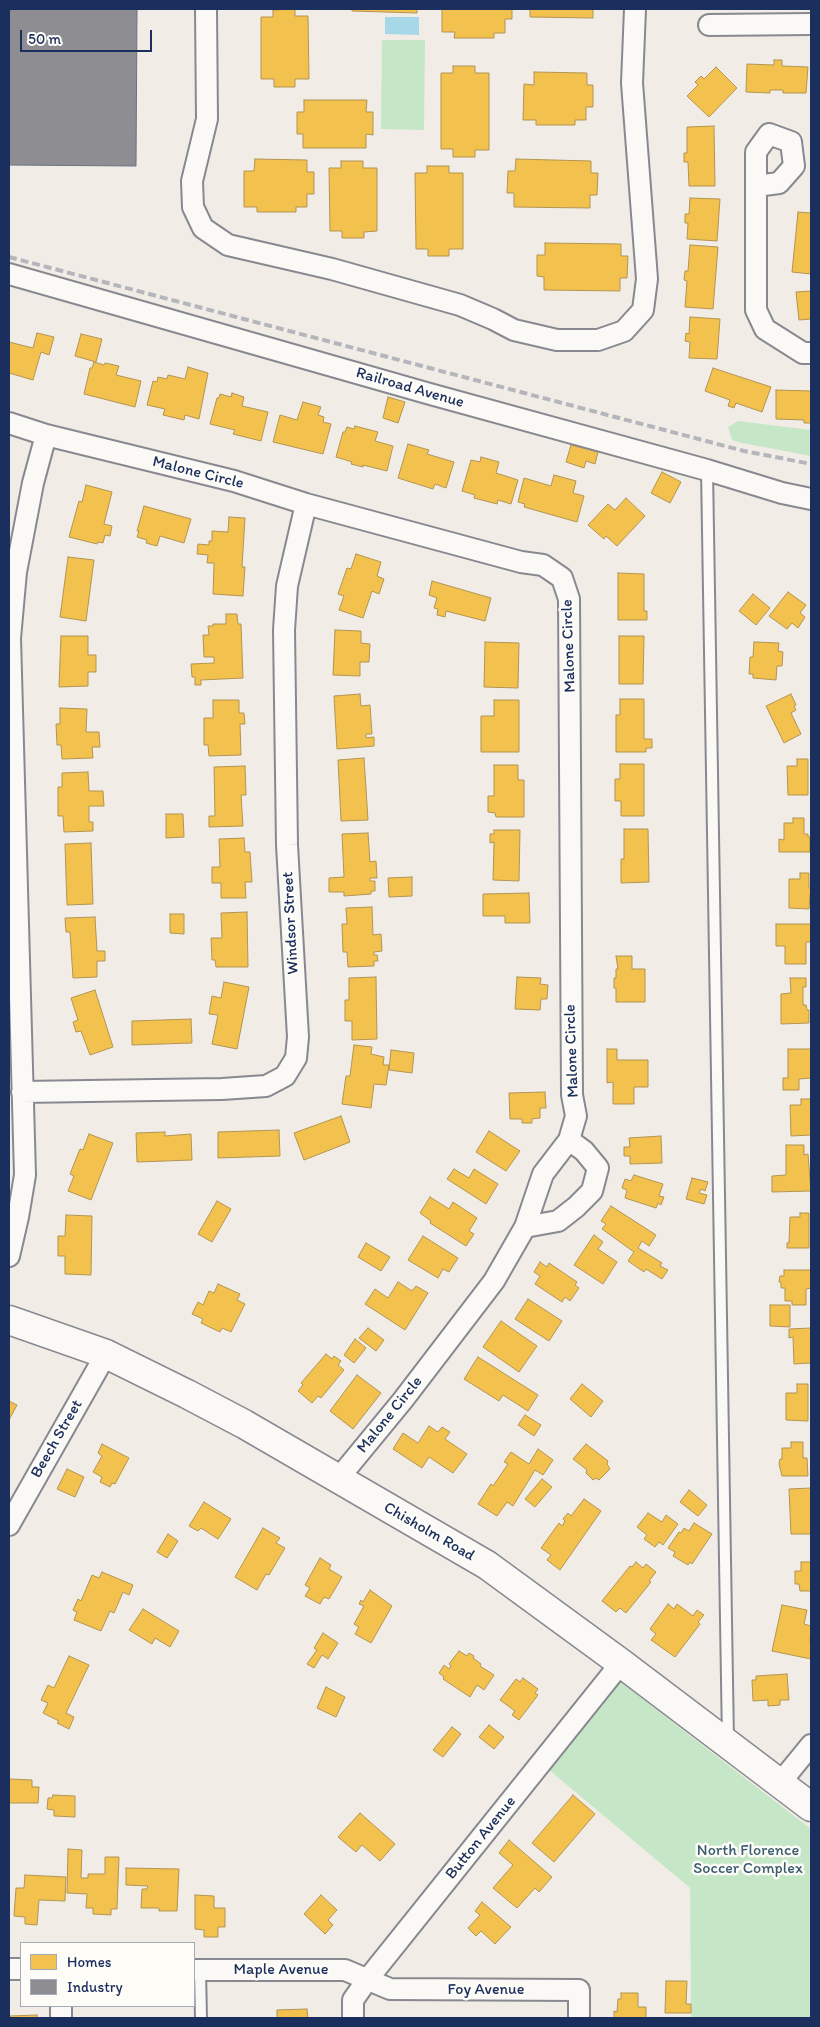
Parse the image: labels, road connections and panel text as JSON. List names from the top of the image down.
{
  "streets": {
    "main road": ["Chisholm Road"],
    "street": [
      "Railroad Avenue",
      "Malone Circle",
      "Windsor Street",
      "Beech Street",
      "Button Avenue",
      "Maple Avenue",
      "Foy Avenue"
    ]
  },
  "crossings": [
    ["Malone Circle", "Windsor Street"],
    ["Malone Circle", "Chisholm Road"],
    ["Beech Street", "Chisholm Road"],
    ["Chisholm Road", "Button Avenue"],
    ["Button Avenue", "Maple Avenue"],
    ["Button Avenue", "Foy Avenue"],
    ["Maple Avenue", "Foy Avenue"]
  ],
  "parks": ["North Florence Soccer Complex"],
  "legend": ["Homes", "Industry"],
  "scale_bar": "50 m"
}
